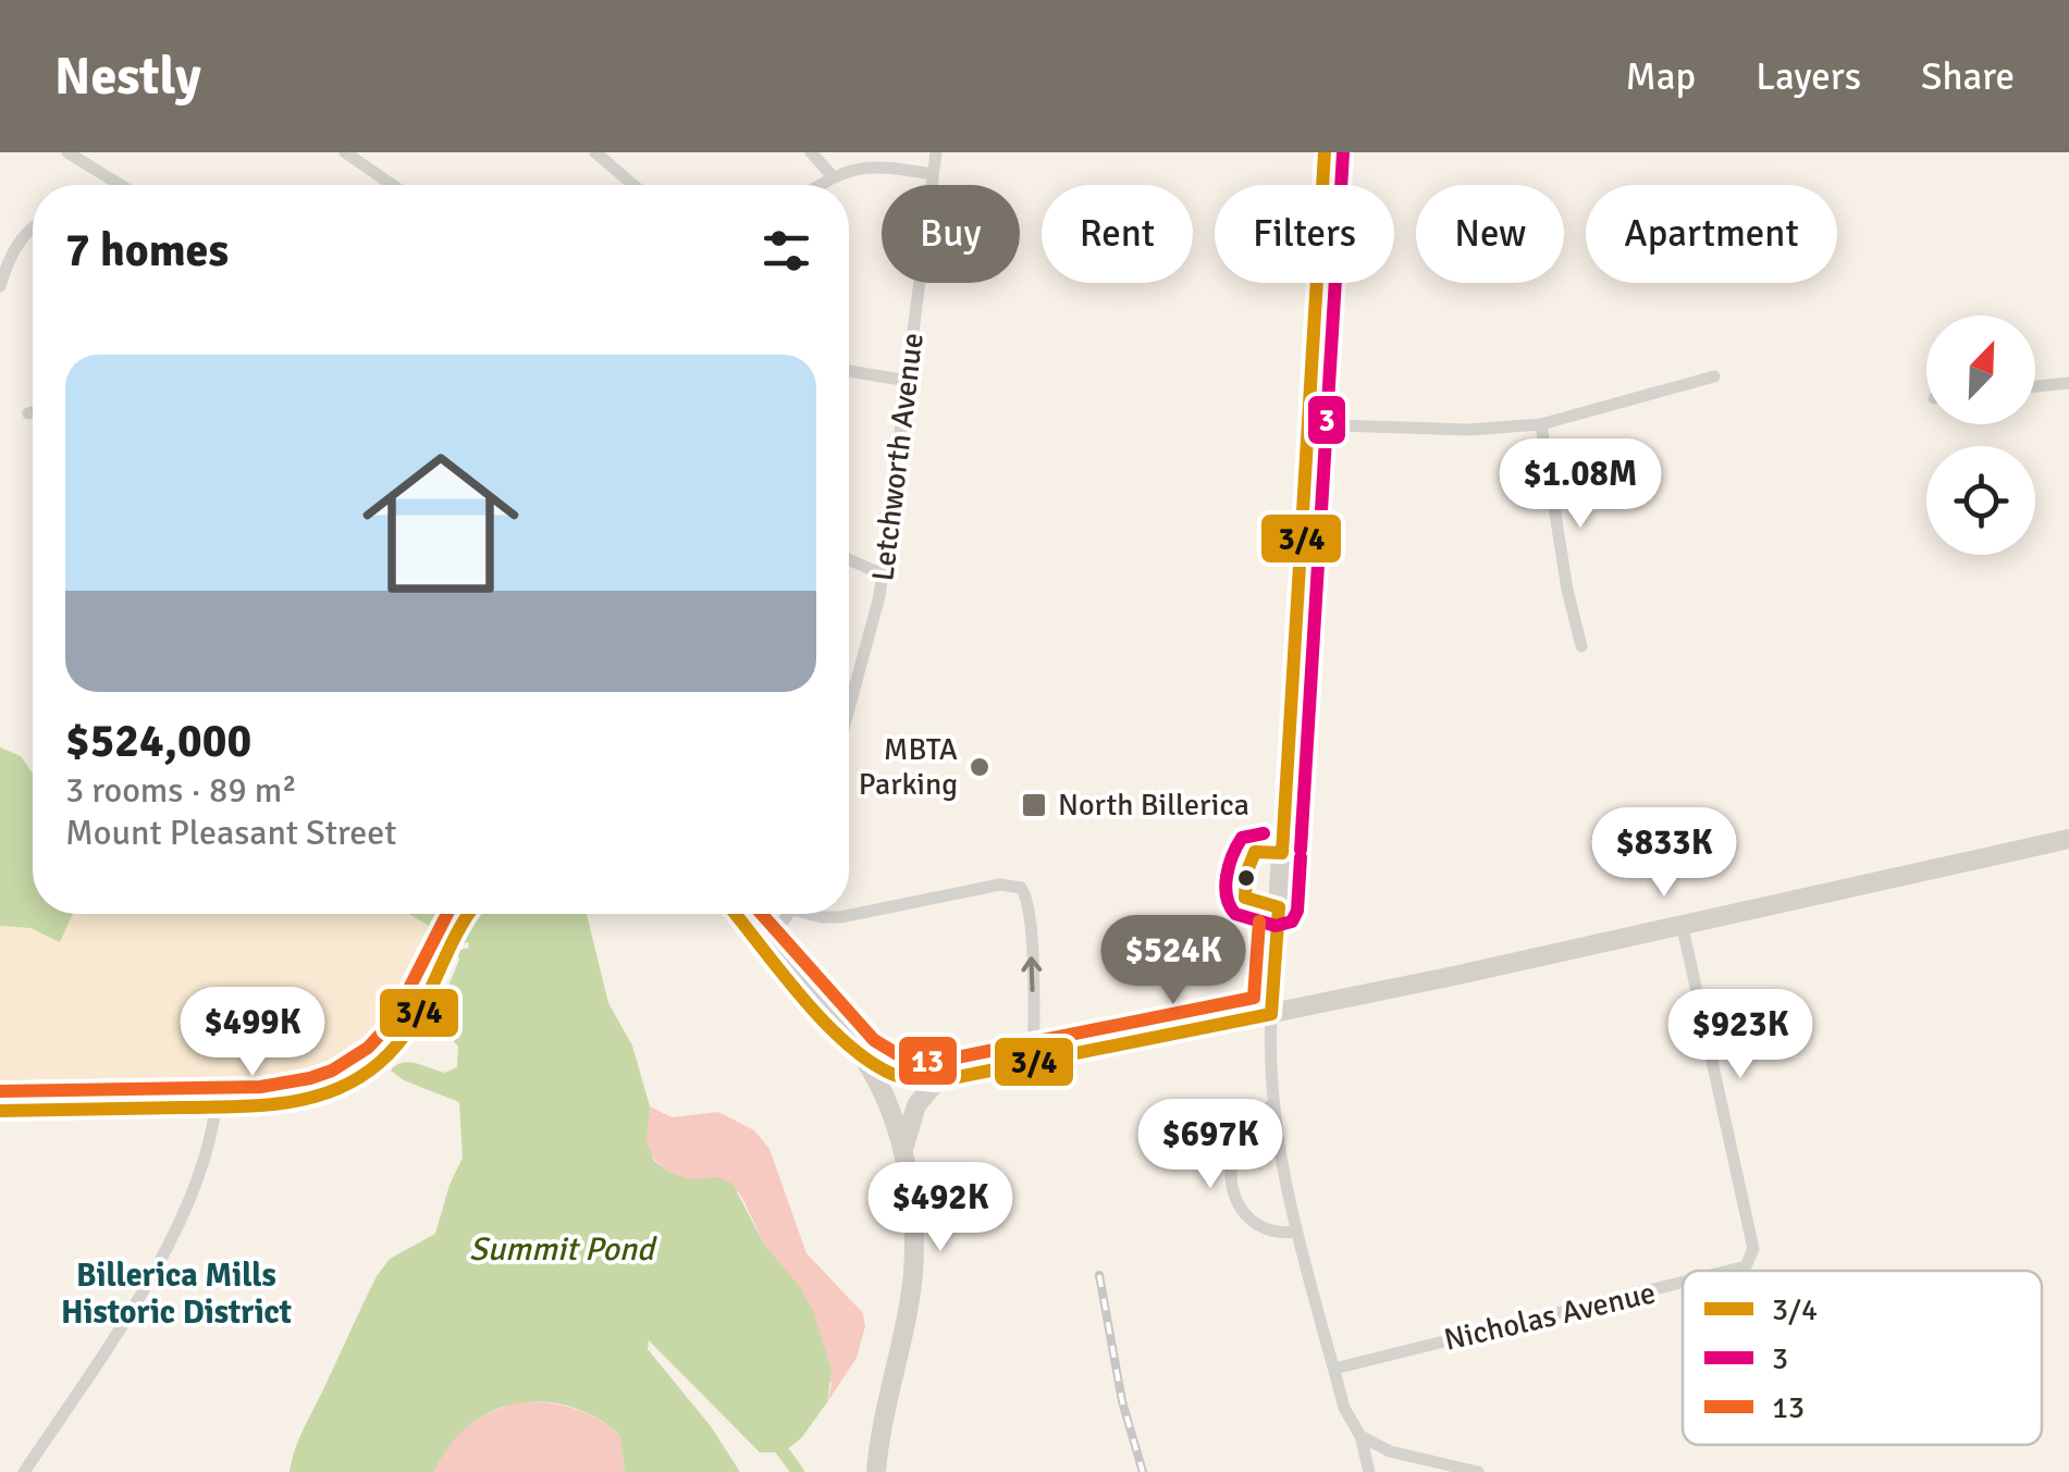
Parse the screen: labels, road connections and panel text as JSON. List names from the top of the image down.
{
  "streets": {
    "street": ["Letchworth Avenue", "Nicholas Avenue"]
  },
  "districts": ["Billerica Mills Historic District"],
  "water": ["Summit Pond"],
  "places": {
    "other": ["MBTA Parking"],
    "transit": ["North Billerica"]
  },
  "lines": ["transit line 3/4", "transit line 3", "transit line 13"],
  "legend": ["3/4", "3", "13"],
  "north": "top right",
  "page": {
    "header": "Nestly",
    "nav": ["Map", "Layers", "Share"],
    "chip": [
      "Buy",
      "Rent",
      "Filters",
      "New",
      "Apartment"
    ],
    "heading": "7 homes",
    "list": [
      {
        "name": "$524,000",
        "note": "3 rooms · 89 m² · Mount Pleasant Street"
      }
    ],
    "price": [
      "$1.08M",
      "$833K",
      "$524K",
      "$499K",
      "$923K",
      "$697K",
      "$492K"
    ]
  }
}
